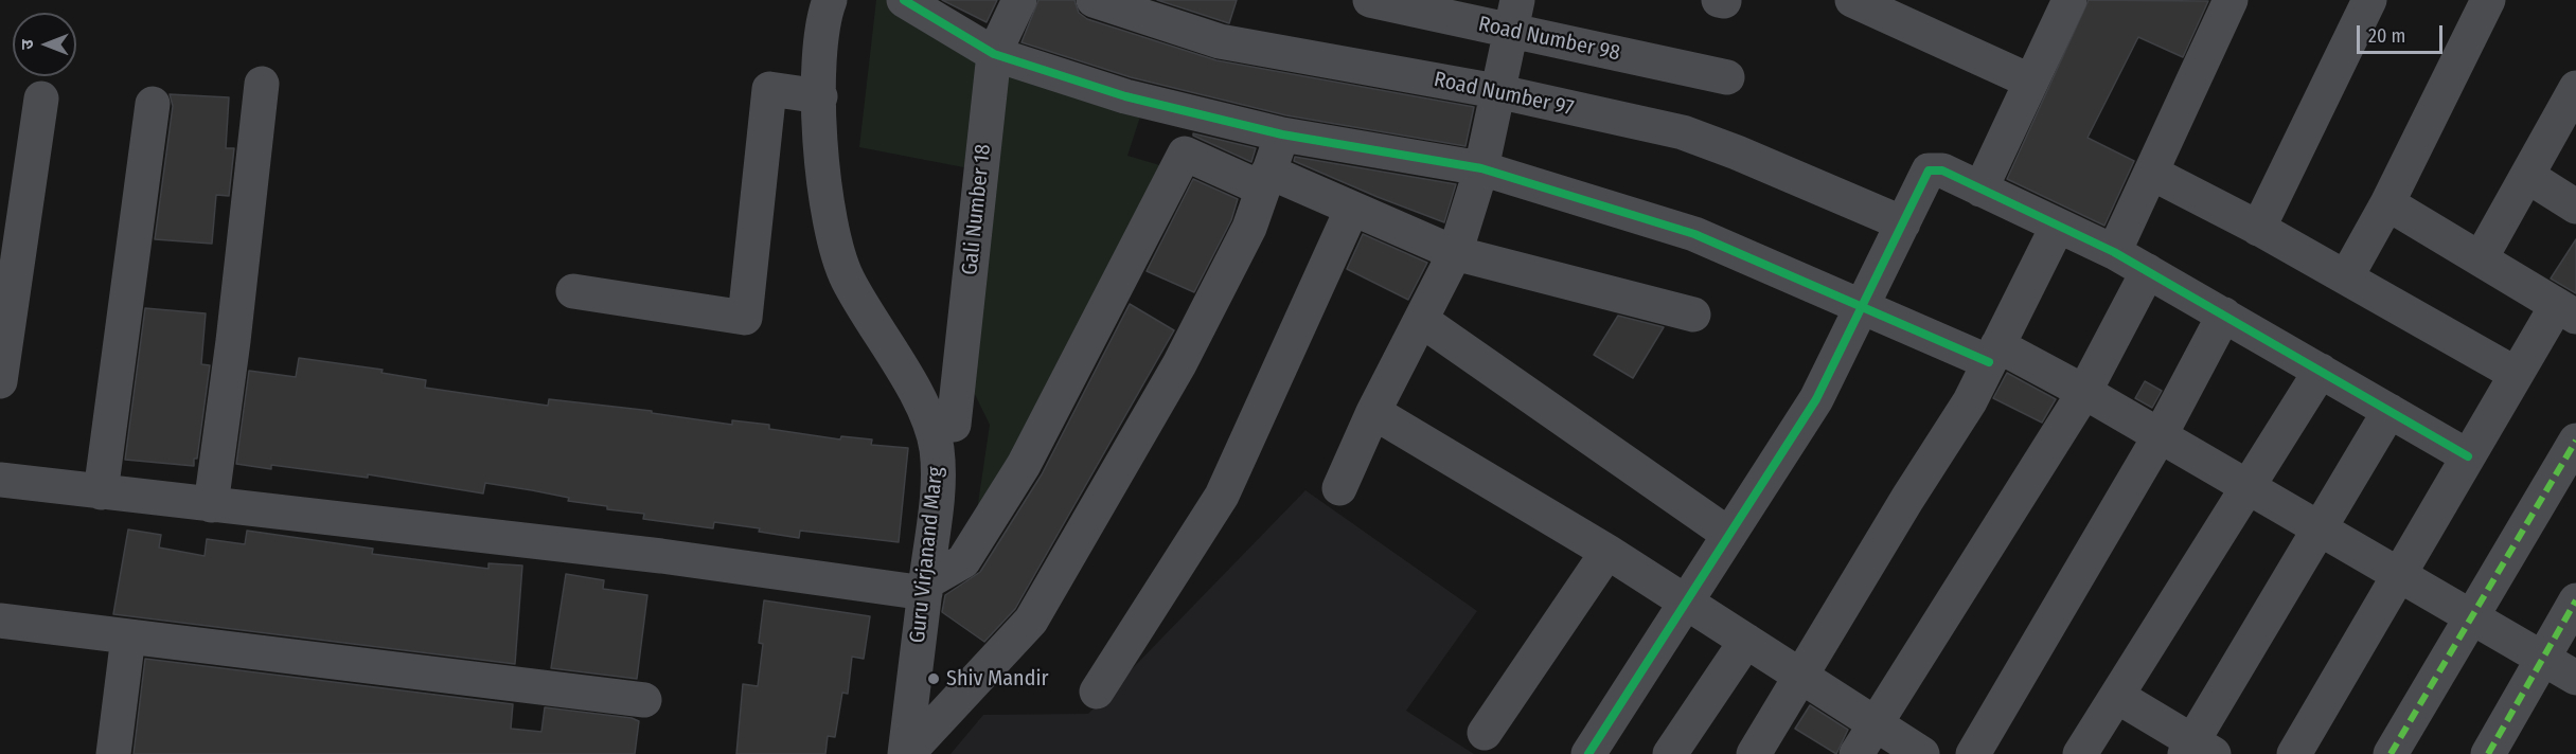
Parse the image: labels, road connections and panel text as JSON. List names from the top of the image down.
{
  "streets": {
    "street": [
      "Road Number 98",
      "Road Number 97",
      "Gali Number 18",
      "Guru Virjanand Marg"
    ]
  },
  "places": ["Shiv Mandir"],
  "scale_bar": "20 m",
  "north": "left"
}
